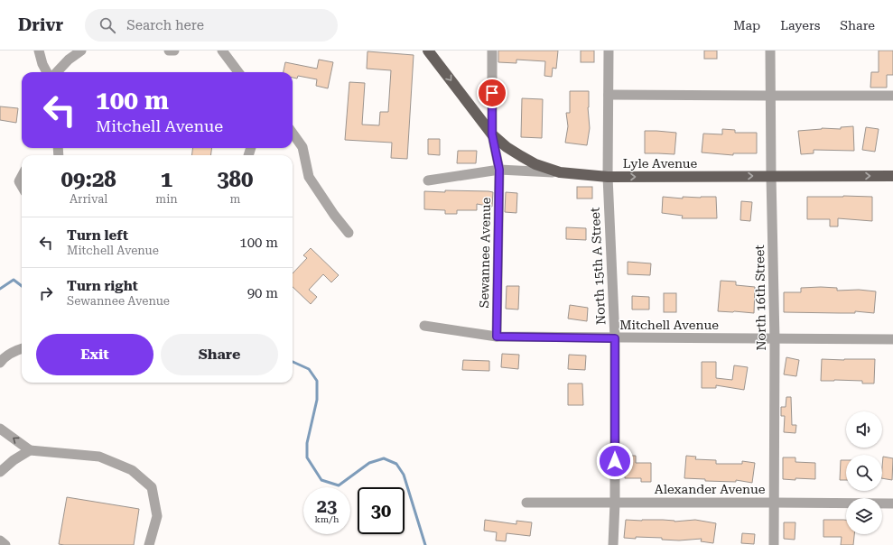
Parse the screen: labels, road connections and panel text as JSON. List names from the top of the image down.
{
  "streets": {
    "main road": ["Lyle Avenue"],
    "street": [
      "Sewannee Avenue",
      "North 15th A Street",
      "North 16th Street",
      "Mitchell Avenue",
      "Alexander Avenue"
    ]
  },
  "crossings": [
    ["Lyle Avenue", "Sewannee Avenue"],
    ["Lyle Avenue", "North 15th A Street"],
    ["Lyle Avenue", "North 16th Street"],
    ["Sewannee Avenue", "Mitchell Avenue"],
    ["North 15th A Street", "Mitchell Avenue"],
    ["North 15th A Street", "Alexander Avenue"],
    ["North 16th Street", "Mitchell Avenue"],
    ["North 16th Street", "Alexander Avenue"]
  ],
  "one_way": ["Lyle Avenue"],
  "page": {
    "header": "Drivr",
    "search": "Search here",
    "nav": ["Map", "Layers", "Share"],
    "turn": ["100 m", "Mitchell Avenue"],
    "eta": [
      "09:28",
      "Arrival",
      "1",
      "min",
      "380",
      "m"
    ],
    "list": [
      {
        "name": "Turn left",
        "note": "Mitchell Avenue",
        "value": "100 m"
      },
      {
        "name": "Turn right",
        "note": "Sewannee Avenue",
        "value": "90 m"
      }
    ],
    "buttons": ["Exit", "Share"],
    "speed": "23 km/h",
    "limit": "30"
  }
}
